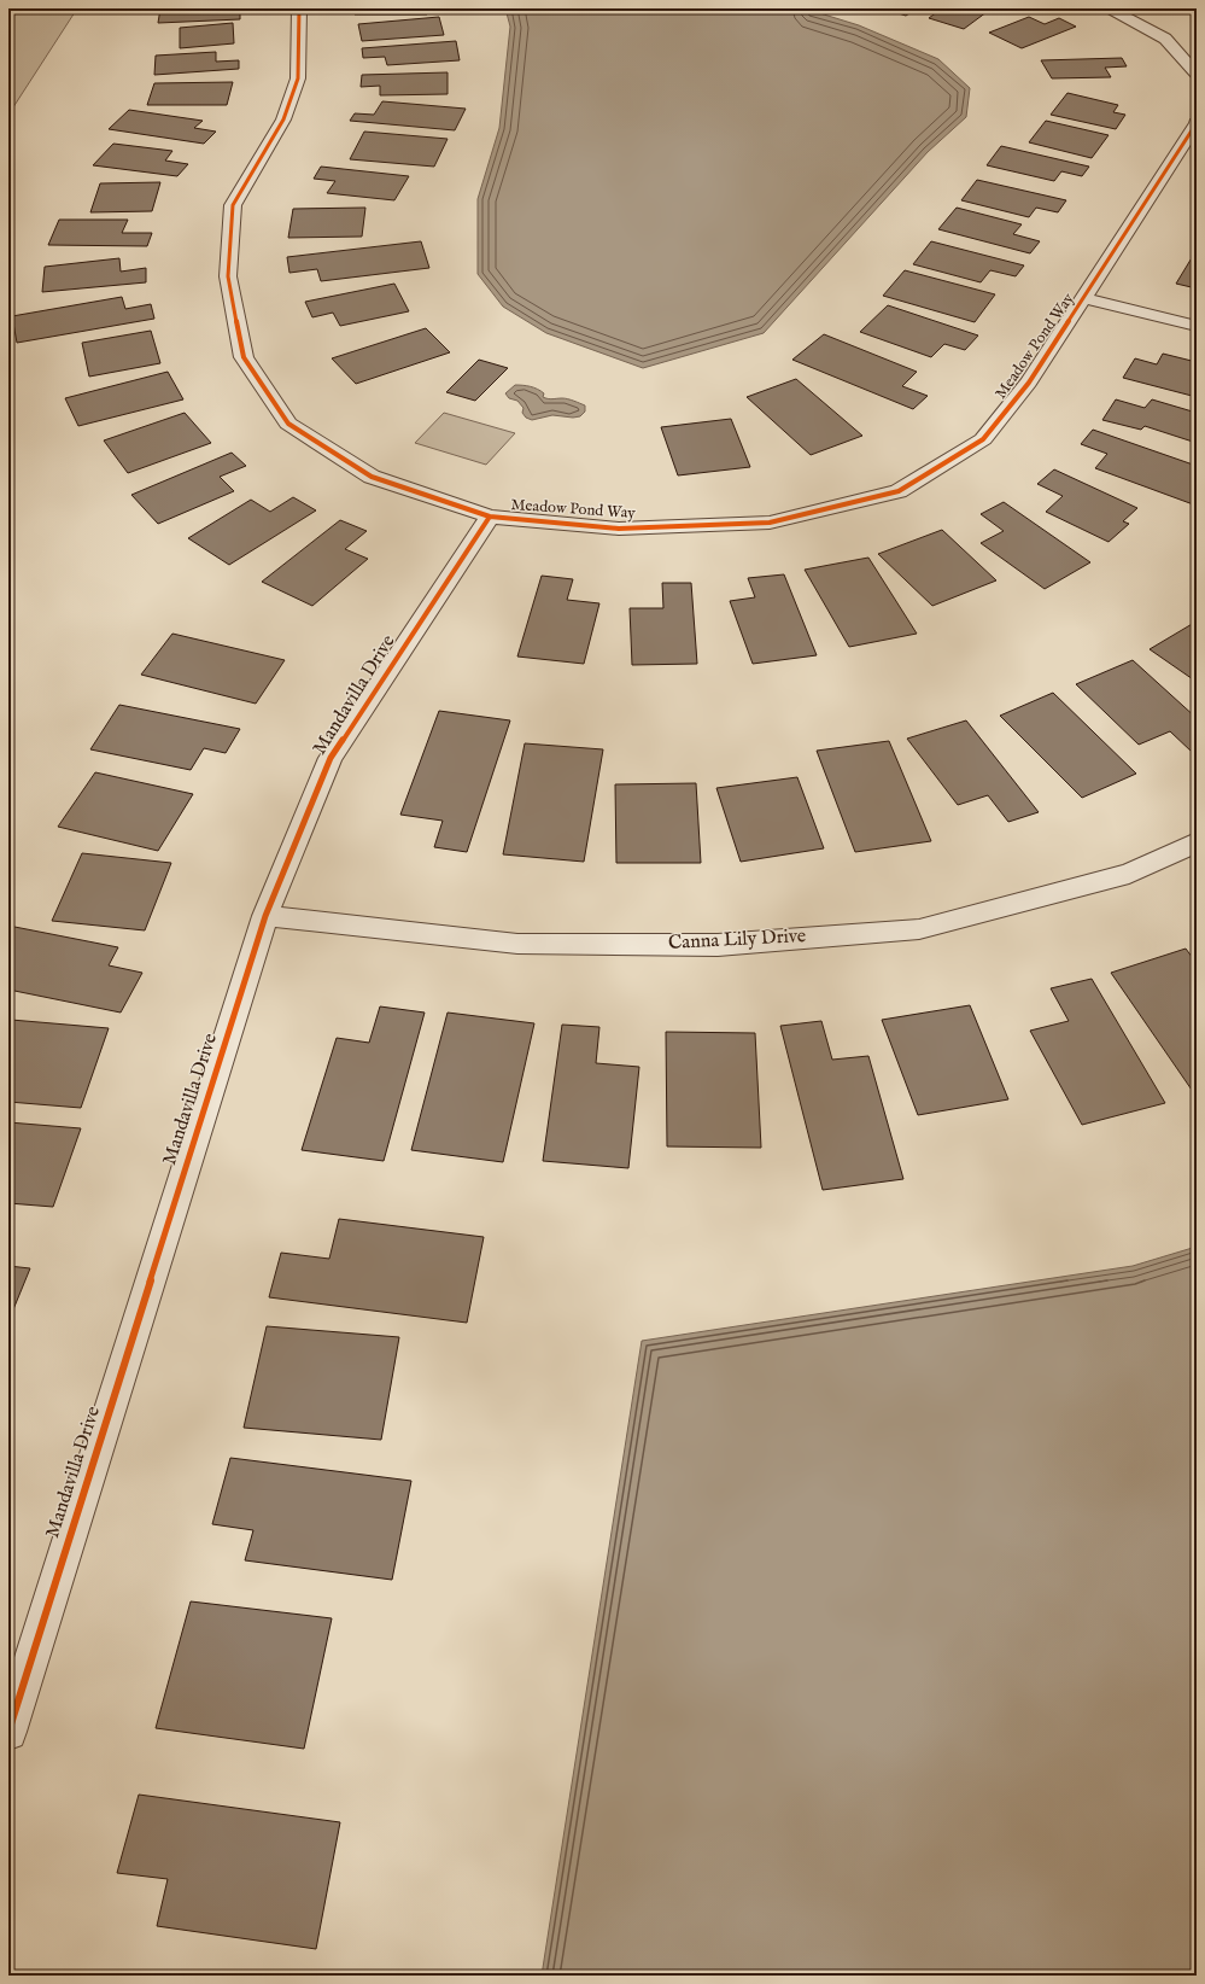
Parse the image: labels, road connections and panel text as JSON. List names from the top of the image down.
{
  "streets": {
    "street": ["Meadow Pond Way", "Mandavilla Drive", "Canna Lily Drive"]
  },
  "crossings": [
    ["Meadow Pond Way", "Mandavilla Drive"],
    ["Mandavilla Drive", "Canna Lily Drive"]
  ]
}
